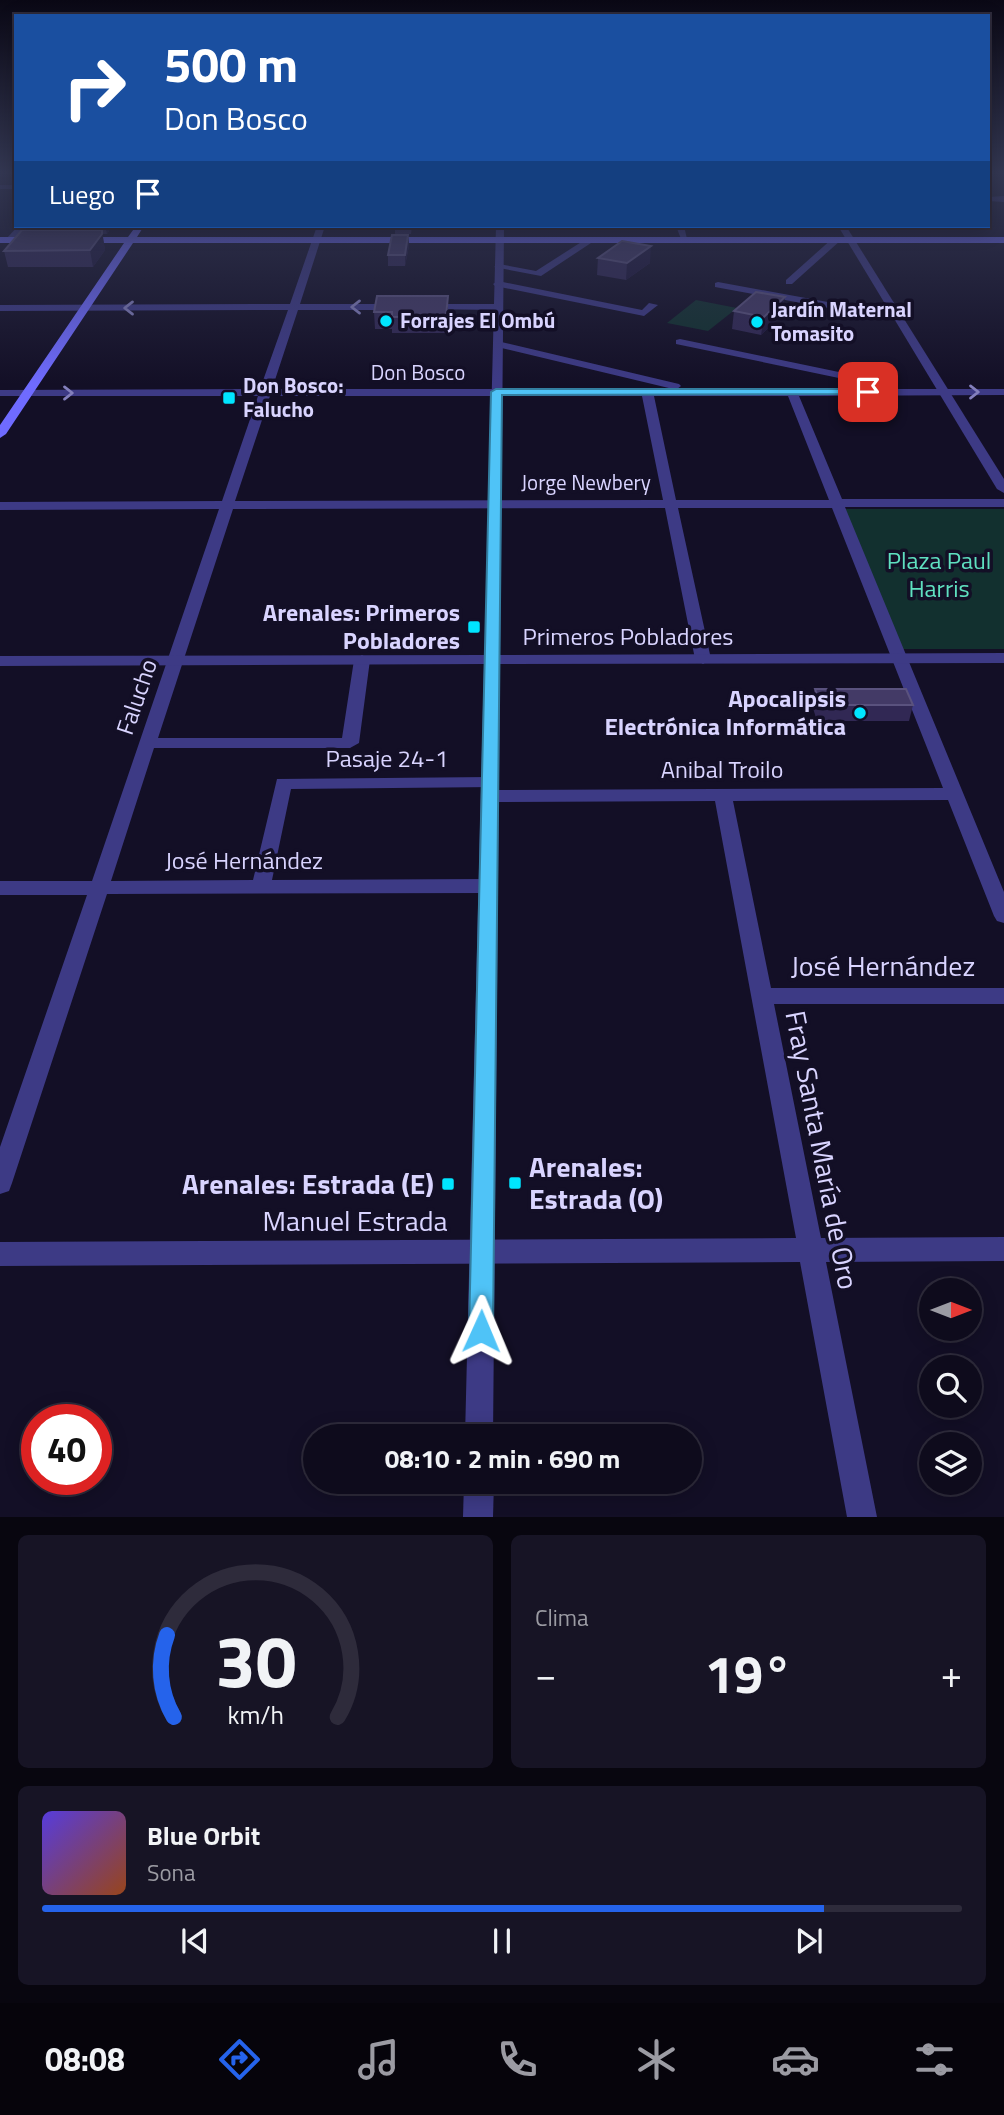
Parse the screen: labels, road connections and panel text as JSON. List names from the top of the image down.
{
  "streets": {
    "street": [
      "Don Bosco",
      "Jorge Newbery",
      "Primeros Pobladores",
      "Falucho",
      "Pasaje 24-1",
      "Anibal Troilo",
      "José Hernández",
      "Fray Santa María de Oro",
      "Manuel Estrada"
    ]
  },
  "crossings": [
    ["Don Bosco", "Falucho"],
    ["Jorge Newbery", "Falucho"],
    ["Primeros Pobladores", "Falucho"],
    ["Primeros Pobladores", "Pasaje 24-1"],
    ["Falucho", "Pasaje 24-1"],
    ["Falucho", "José Hernández"],
    ["Pasaje 24-1", "Anibal Troilo"],
    ["Pasaje 24-1", "José Hernández"],
    ["Anibal Troilo", "Fray Santa María de Oro"],
    ["José Hernández", "Fray Santa María de Oro"],
    ["Fray Santa María de Oro", "Manuel Estrada"]
  ],
  "parks": ["Plaza Paul Harris"],
  "places": {
    "other": ["Forrajes El Ombú", "Jardín Maternal Tomasito", "Apocalipsis Electrónica Informática"],
    "transit": [
      "Don Bosco: Falucho",
      "Arenales: Primeros Pobladores",
      "Arenales: Estrada (O)",
      "Arenales: Estrada (E)"
    ]
  },
  "north": "right",
  "page": {
    "turn": ["500 m", "Don Bosco"],
    "then": "Luego",
    "limit": "40",
    "trip": "08:10 · 2 min · 690 m",
    "tile": "Clima",
    "heat": ["−", "19°", "+"],
    "song": ["Blue Orbit", "Sona"],
    "tabs": "08:08",
    "gauge": ["30", "km/h"]
  }
}
